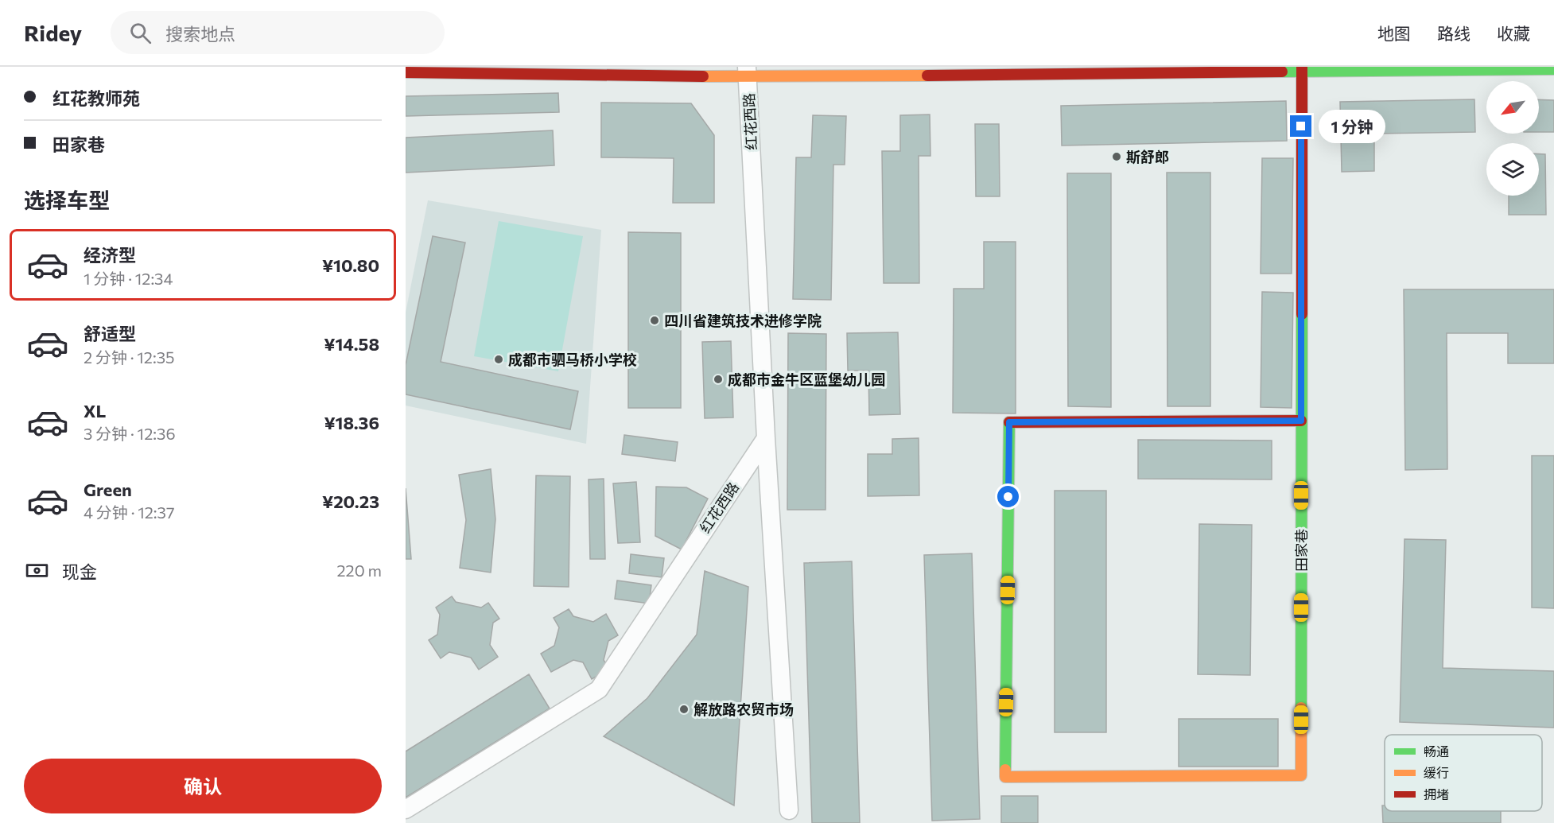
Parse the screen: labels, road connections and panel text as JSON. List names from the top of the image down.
{
  "streets": {
    "street": ["红花西路", "田家巷"]
  },
  "places": [
    "斯舒郎",
    "四川省建筑技术进修学院",
    "成都市驷马桥小学校",
    "成都市金牛区蓝堡幼儿园",
    "解放路农贸市场"
  ],
  "legend": ["畅通", "缓行", "拥堵"],
  "north": "bottom left",
  "page": {
    "header": "Ridey",
    "search": "搜索地点",
    "nav": ["地图", "路线", "收藏"],
    "banner": ["红花教师苑", "田家巷"],
    "bubble": "1 分钟",
    "heading": "选择车型",
    "list": [
      {
        "name": "经济型",
        "note": "1 分钟 · 12:34",
        "value": "¥10.80"
      },
      {
        "name": "舒适型",
        "note": "2 分钟 · 12:35",
        "value": "¥14.58"
      },
      {
        "name": "XL",
        "note": "3 分钟 · 12:36",
        "value": "¥18.36"
      },
      {
        "name": "Green",
        "note": "4 分钟 · 12:37",
        "value": "¥20.23"
      }
    ],
    "pay": ["现金", "220 m"],
    "buttons": "确认"
  }
}
